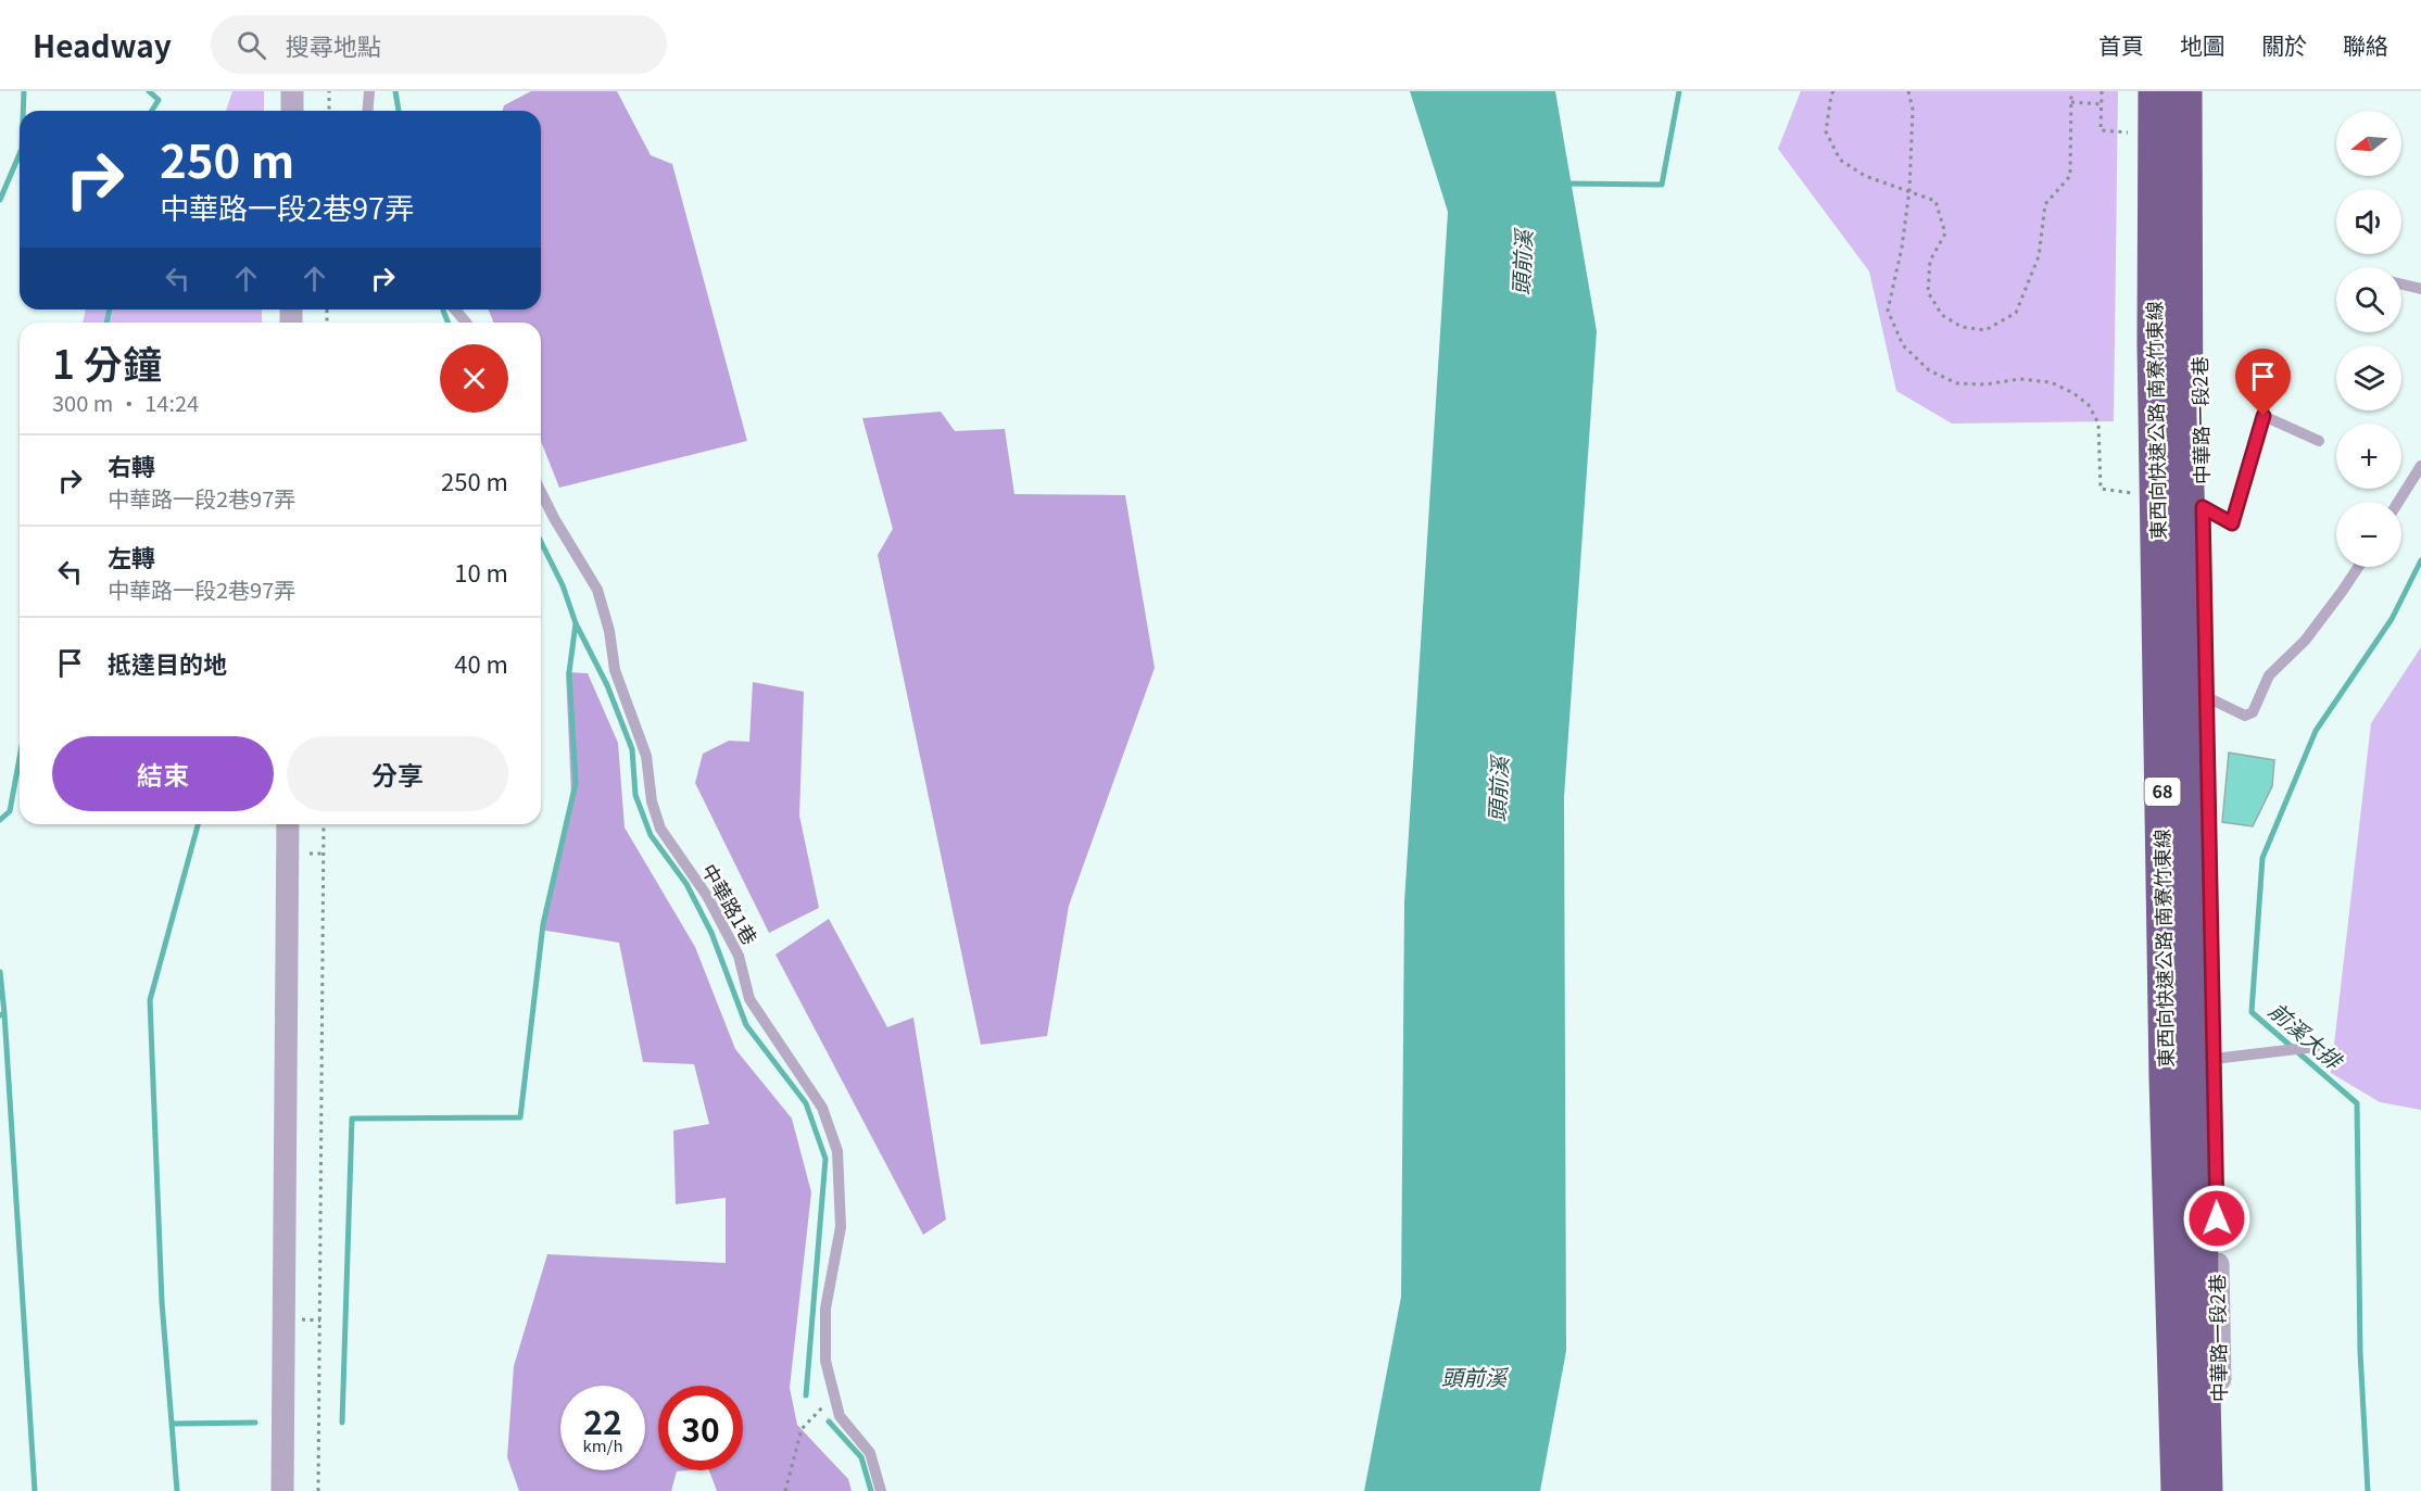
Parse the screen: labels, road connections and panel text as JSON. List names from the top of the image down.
{
  "streets": {
    "highway": ["東西向快速公路 南寮竹東線", "68"],
    "street": ["中華路一段2巷"],
    "lane": ["中華路1巷"]
  },
  "water": ["頭前溪", "前溪大排"],
  "north": "left",
  "page": {
    "header": "Headway",
    "search": "搜尋地點",
    "nav": [
      "首頁",
      "地圖",
      "關於",
      "聯絡"
    ],
    "map_buttons": ["+", "−"],
    "turn": ["250 m", "中華路一段2巷97弄"],
    "heading": ["1 分鐘", "300 m · 14:24"],
    "list": [
      {
        "name": "右轉",
        "note": "中華路一段2巷97弄",
        "value": "250 m"
      },
      {
        "name": "左轉",
        "note": "中華路一段2巷97弄",
        "value": "10 m"
      },
      {
        "name": "抵達目的地",
        "value": "40 m"
      }
    ],
    "buttons": ["結束", "分享"],
    "speed": "22 km/h",
    "limit": "30"
  }
}
